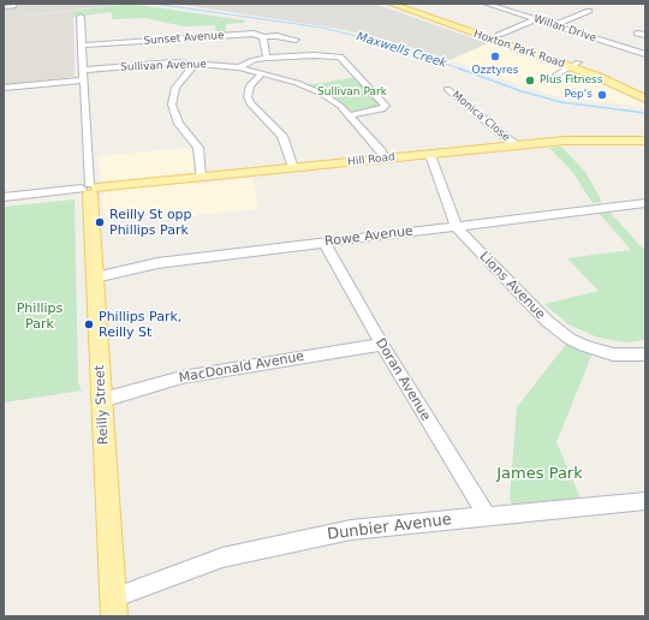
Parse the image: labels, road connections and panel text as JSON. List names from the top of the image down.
{
  "streets": {
    "main road": ["Hoxton Park Road", "Hill Road", "Reilly Street"],
    "street": [
      "Willan Drive",
      "Sunset Avenue",
      "Sullivan Avenue",
      "Monica Close",
      "Rowe Avenue",
      "Lions Avenue",
      "MacDonald Avenue",
      "Doran Avenue",
      "Dunbier Avenue"
    ]
  },
  "crossings": [
    ["Sunset Avenue", "Reilly Street"],
    ["Sullivan Avenue", "Hill Road"],
    ["Sullivan Avenue", "Reilly Street"],
    ["Monica Close", "Hill Road"],
    ["Hill Road", "Lions Avenue"],
    ["Hill Road", "Reilly Street"],
    ["Rowe Avenue", "Lions Avenue"],
    ["Rowe Avenue", "Doran Avenue"],
    ["Rowe Avenue", "Reilly Street"],
    ["MacDonald Avenue", "Doran Avenue"],
    ["MacDonald Avenue", "Reilly Street"],
    ["Doran Avenue", "Dunbier Avenue"],
    ["Reilly Street", "Dunbier Avenue"]
  ],
  "water": ["Maxwells Creek"],
  "parks": ["Sullivan Park", "Phillips Park", "James Park"],
  "places": [
    "Ozztyres",
    "Plus Fitness",
    "Pep's",
    "Reilly St opp Phillips Park",
    "Phillips Park, Reilly St"
  ]
}
